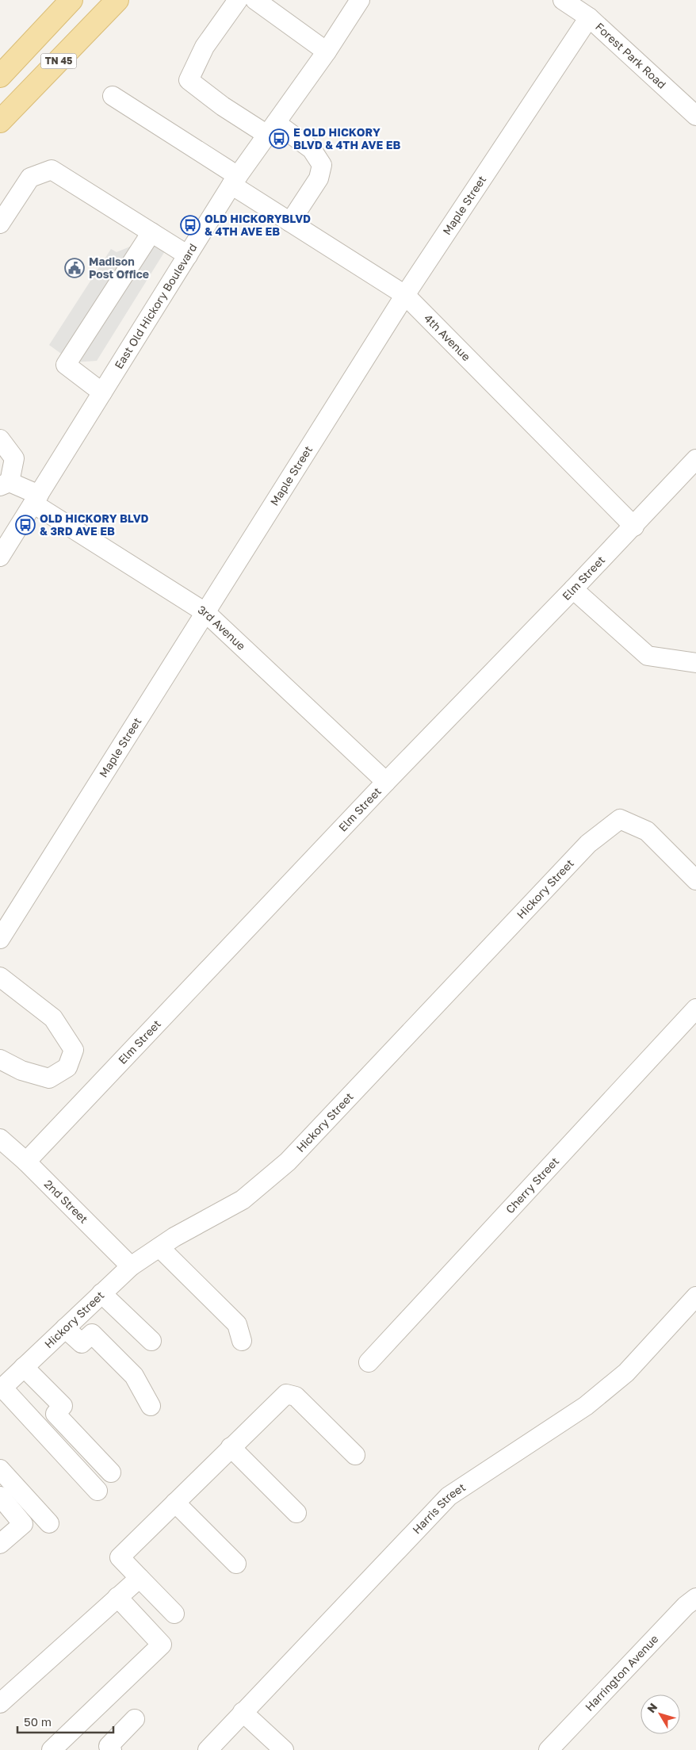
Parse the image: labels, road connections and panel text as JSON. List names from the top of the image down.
{
  "streets": {
    "main road": ["TN 45"],
    "street": [
      "Forest Park Road",
      "Maple Street",
      "East Old Hickory Boulevard",
      "4th Avenue",
      "Elm Street",
      "3rd Avenue",
      "Hickory Street",
      "Cherry Street",
      "2nd Street",
      "Harris Street",
      "Harrington Avenue"
    ]
  },
  "crossings": [
    ["Forest Park Road", "Maple Street"],
    ["Maple Street", "4th Avenue"],
    ["Maple Street", "3rd Avenue"],
    ["East Old Hickory Boulevard", "4th Avenue"],
    ["East Old Hickory Boulevard", "3rd Avenue"],
    ["4th Avenue", "Elm Street"],
    ["Elm Street", "3rd Avenue"],
    ["Elm Street", "2nd Street"],
    ["Hickory Street", "2nd Street"]
  ],
  "places": {
    "bus stop": ["E OLD HICKORY BLVD & 4TH AVE EB", "OLD HICKORYBLVD & 4TH AVE EB", "OLD HICKORY BLVD & 3RD AVE EB"],
    "public building": ["Madison Post Office"]
  },
  "scale_bar": "50 m",
  "north": "top left"
}
